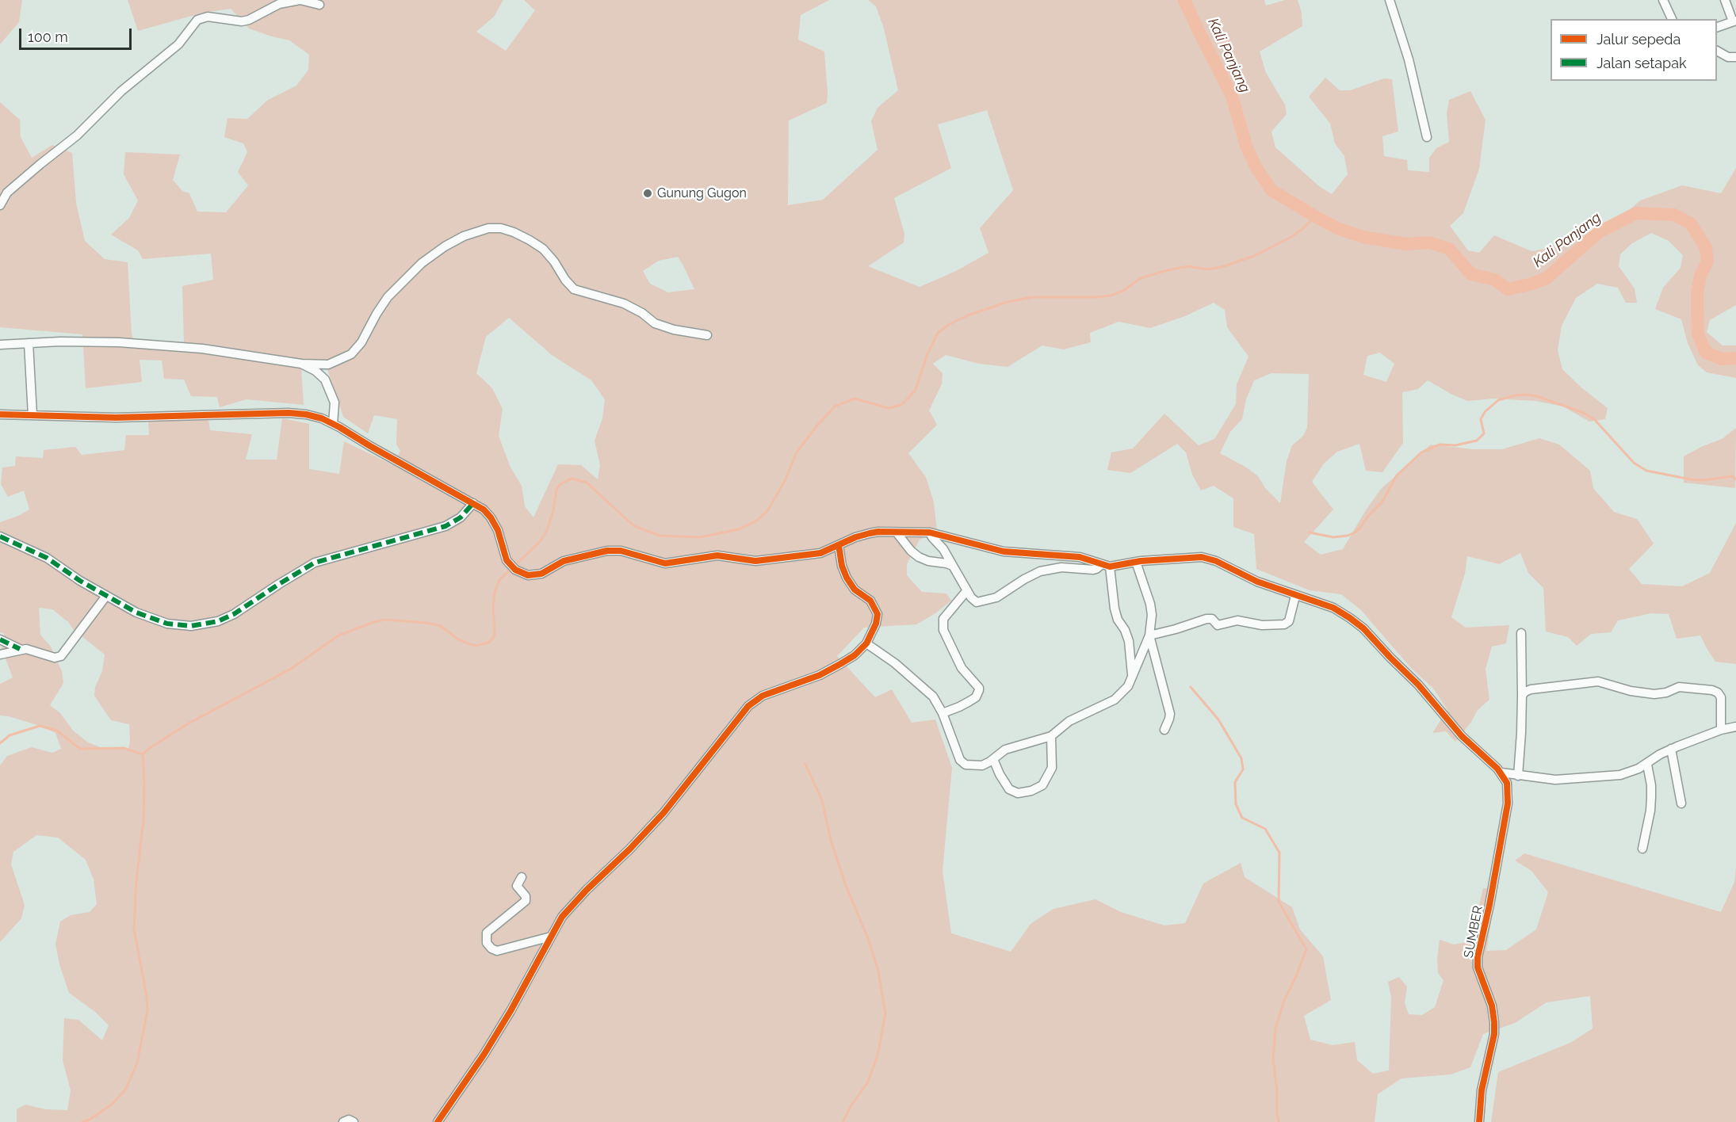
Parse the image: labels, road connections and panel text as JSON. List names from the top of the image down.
{
  "streets": {
    "street": ["SUMBER"]
  },
  "water": ["Kali Panjang"],
  "places": ["Gunung Gugon"],
  "legend": ["Jalur sepeda", "Jalan setapak"],
  "scale_bar": "100 m"
}
